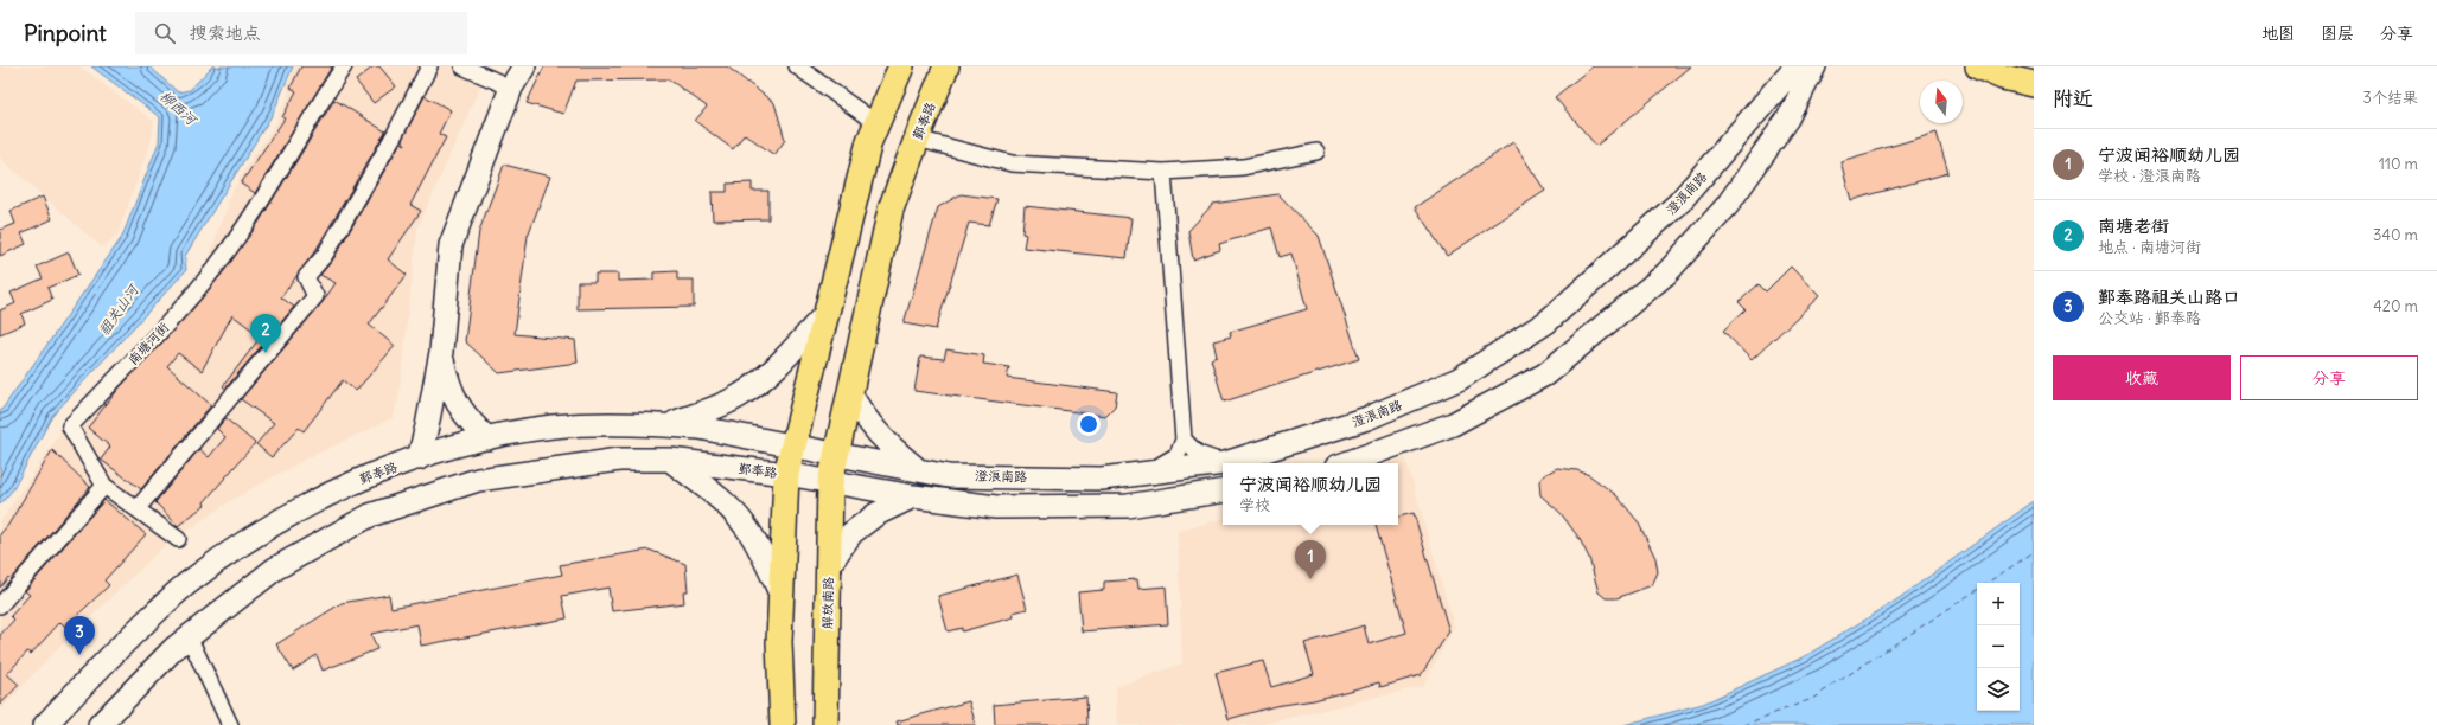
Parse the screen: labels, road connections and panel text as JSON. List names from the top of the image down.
{
  "streets": {
    "main road": ["鄞奉路", "澄浪南路", "解放南路"],
    "street": ["南塘河街"]
  },
  "crossings": [
    ["鄞奉路", "澄浪南路"],
    ["鄞奉路", "解放南路"]
  ],
  "water": ["柳西河", "祖关山河"],
  "north": "top",
  "page": {
    "header": "Pinpoint",
    "search": "搜索地点",
    "nav": ["地图", "图层", "分享"],
    "heading": ["附近", "3个结果"],
    "list": [
      {
        "mark": "1",
        "name": "宁波闻裕顺幼儿园",
        "note": "学校 · 澄浪南路",
        "value": "110 m"
      },
      {
        "mark": "2",
        "name": "南塘老街",
        "note": "地点 · 南塘河街",
        "value": "340 m"
      },
      {
        "mark": "3",
        "name": "鄞奉路祖关山路口",
        "note": "公交站 · 鄞奉路",
        "value": "420 m"
      }
    ],
    "pins": ["2", "1", "3"],
    "buttons": ["收藏", "分享"],
    "popup": ["宁波闻裕顺幼儿园", "学校"],
    "map_buttons": ["+", "−"]
  }
}
